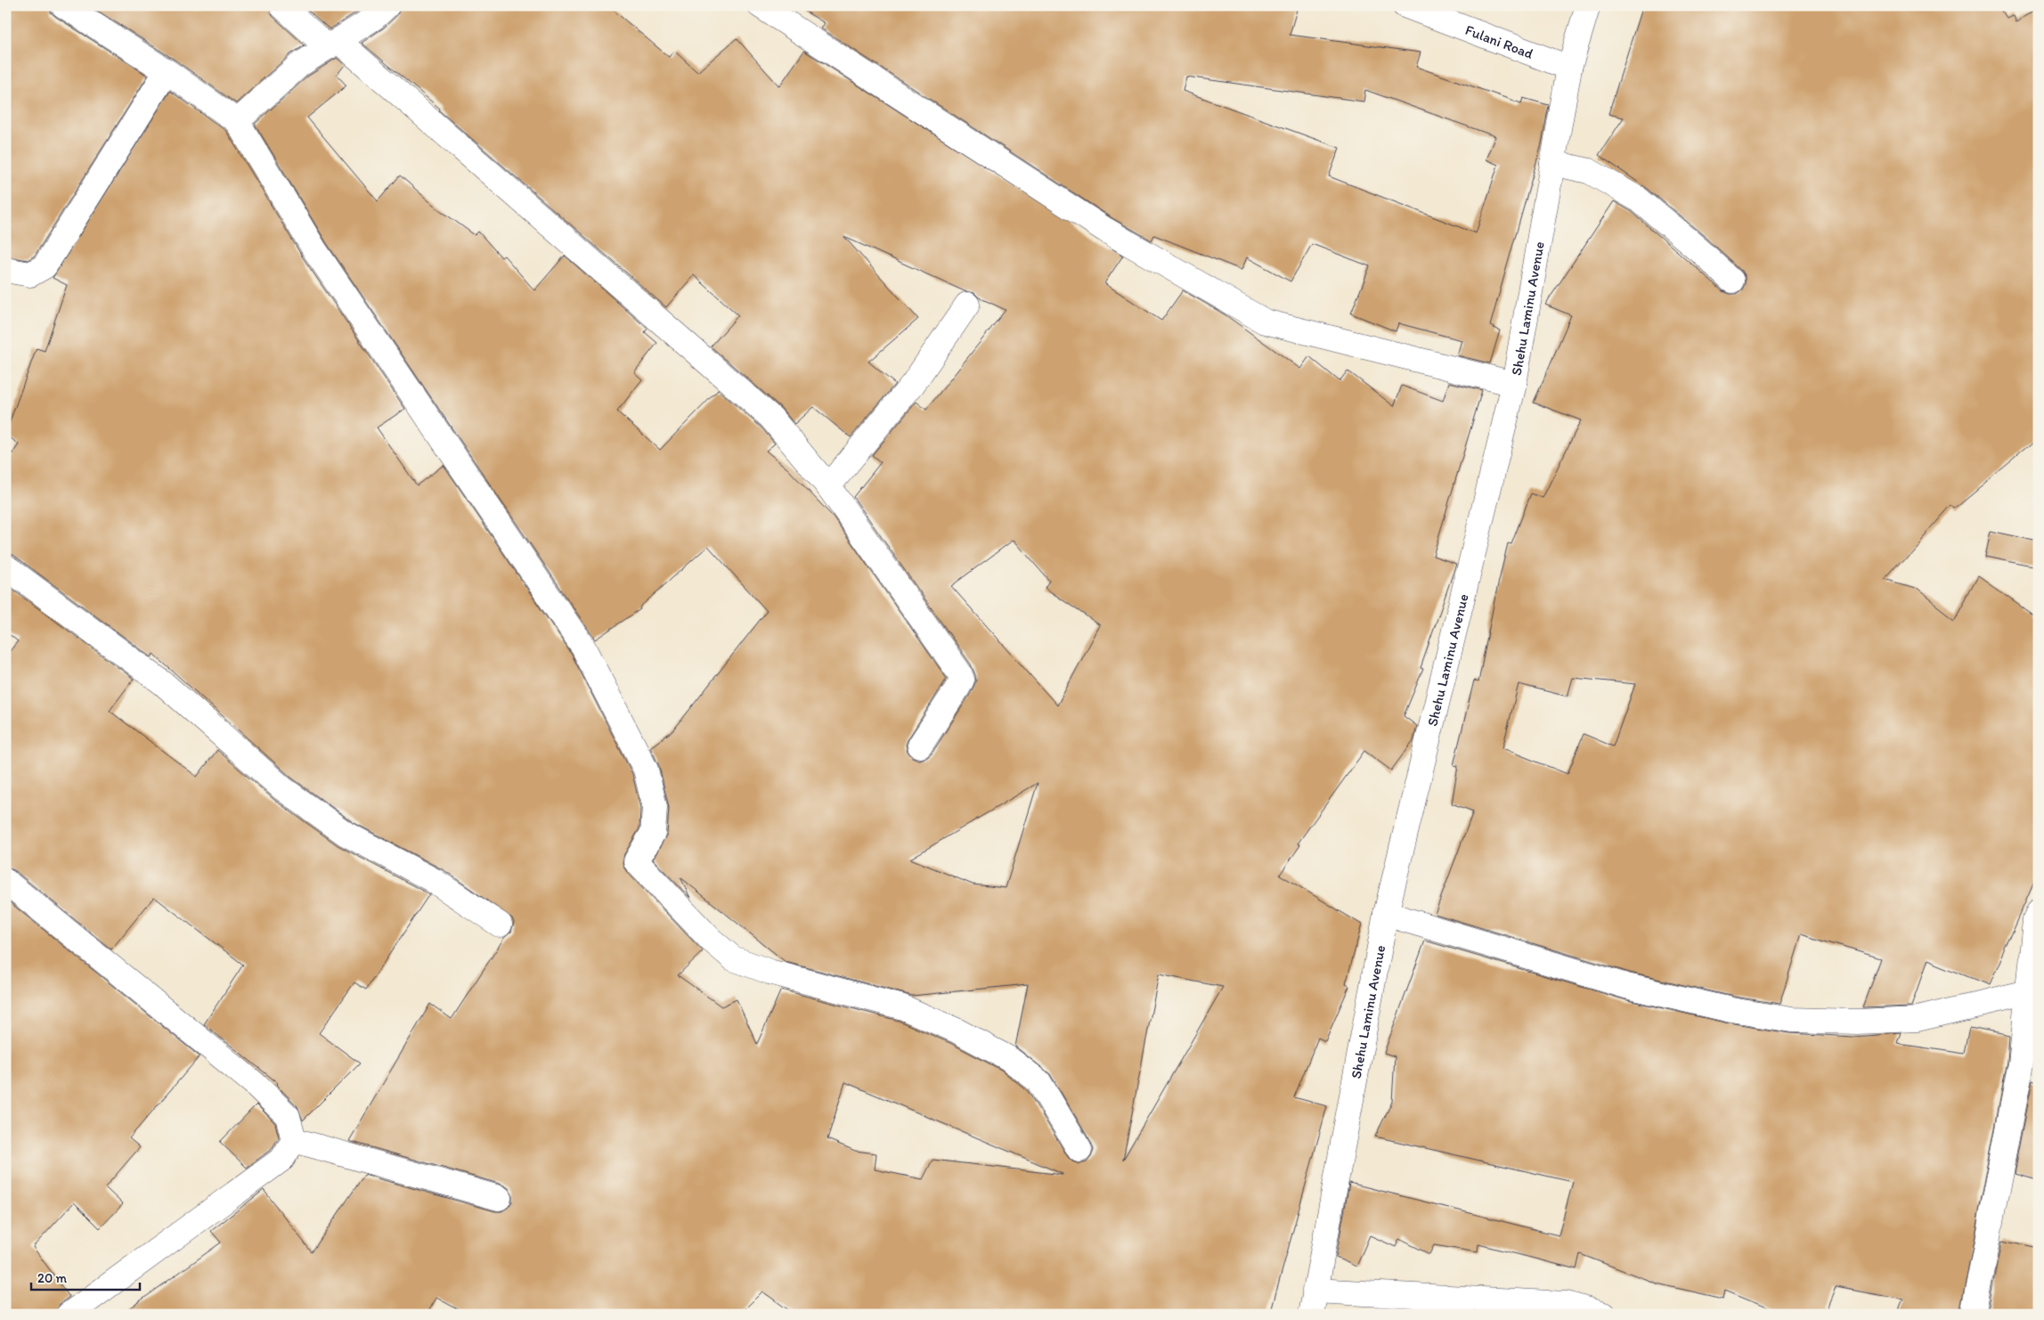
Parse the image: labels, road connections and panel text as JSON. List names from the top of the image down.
{
  "streets": {
    "street": ["Fulani Road", "Shehu Laminu Avenue"]
  },
  "crossings": [
    ["Fulani Road", "Shehu Laminu Avenue"]
  ],
  "scale_bar": "20 m"
}
